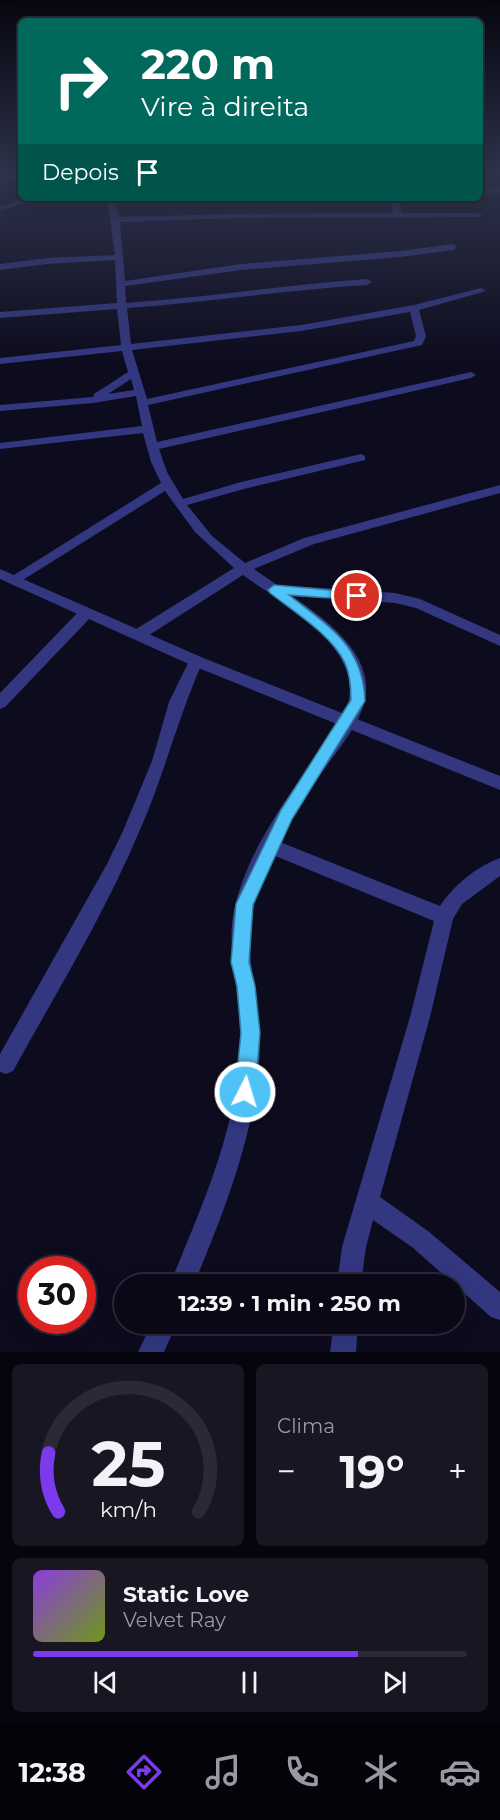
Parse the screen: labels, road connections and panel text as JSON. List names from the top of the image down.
{
  "page": {
    "turn": ["220 m", "Vire à direita"],
    "then": "Depois",
    "limit": "30",
    "trip": "12:39 · 1 min · 250 m",
    "tile": "Clima",
    "heat": ["−", "19°", "+"],
    "song": ["Static Love", "Velvet Ray"],
    "tabs": "12:38",
    "gauge": ["25", "km/h"]
  }
}
